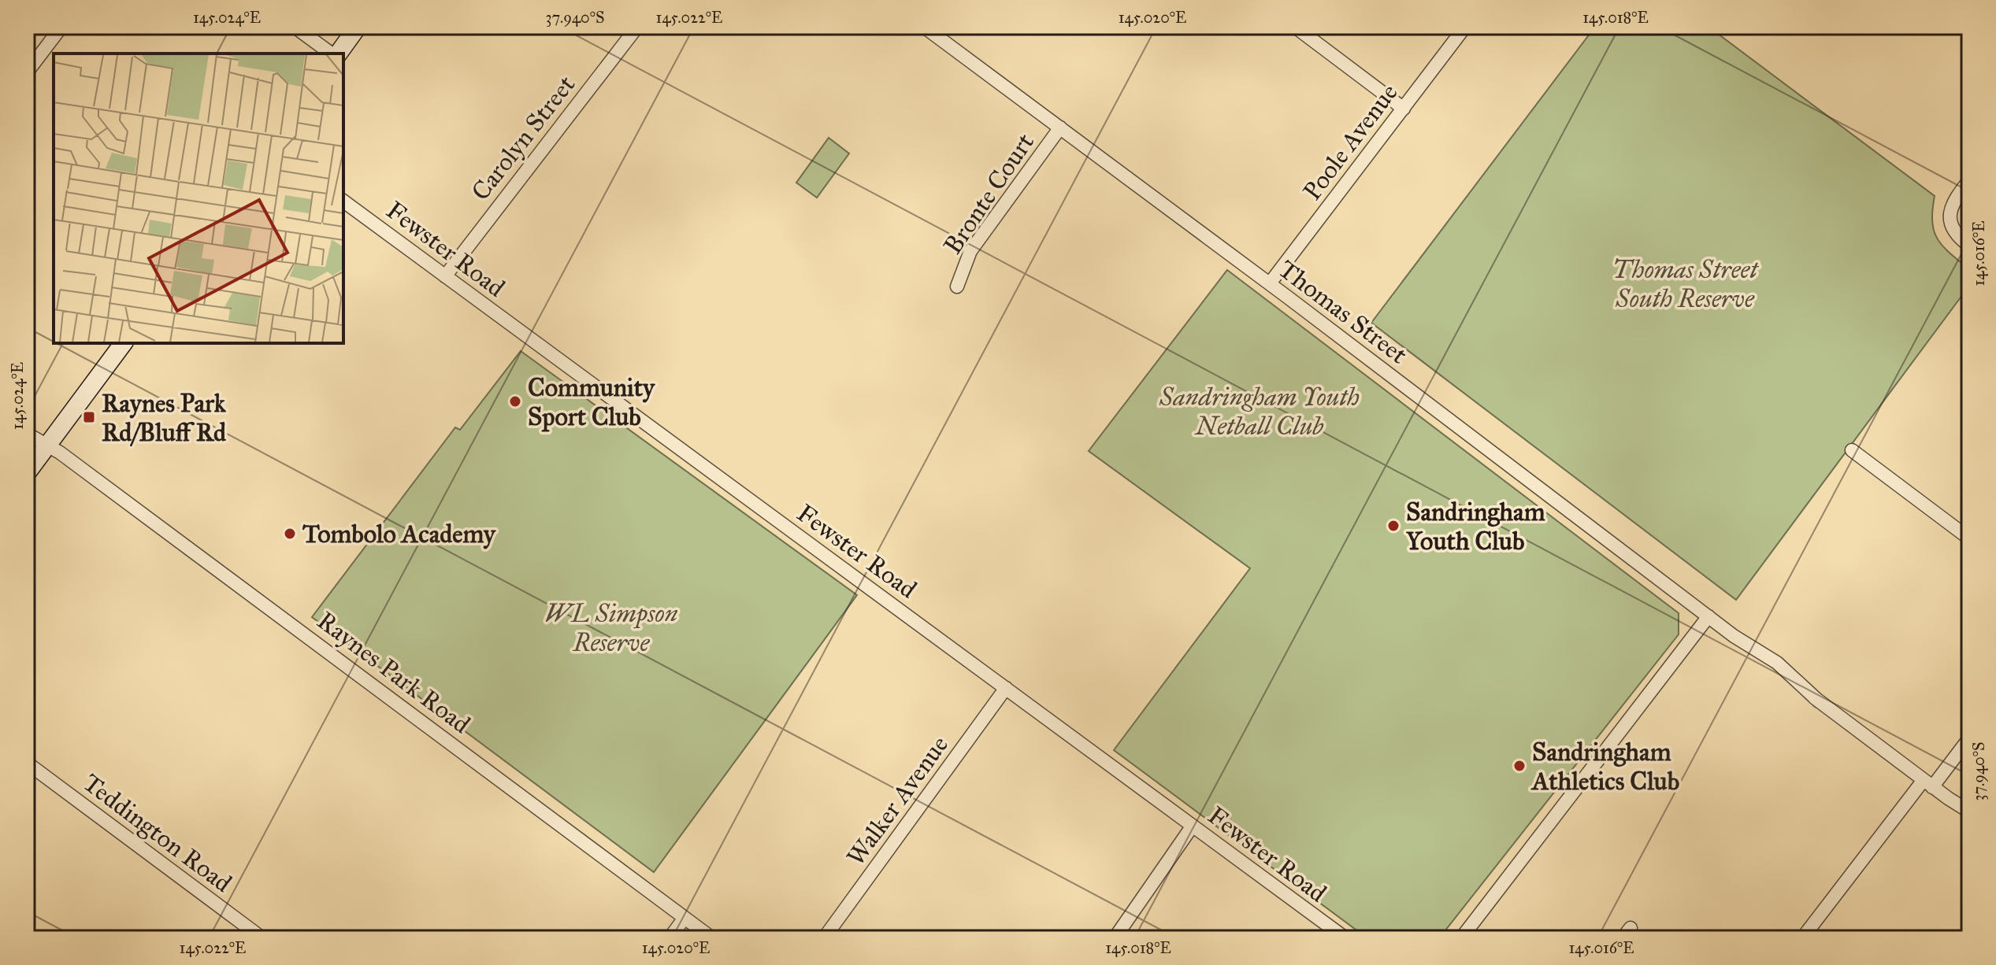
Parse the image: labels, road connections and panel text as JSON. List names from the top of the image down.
{
  "streets": {
    "street": [
      "Carolyn Street",
      "Poole Avenue",
      "Bronte Court",
      "Fewster Road",
      "Thomas Street",
      "Raynes Park Road",
      "Walker Avenue",
      "Teddington Road"
    ]
  },
  "crossings": [
    ["Carolyn Street", "Fewster Road"],
    ["Poole Avenue", "Thomas Street"],
    ["Bronte Court", "Thomas Street"],
    ["Fewster Road", "Walker Avenue"]
  ],
  "parks": ["Thomas Street South Reserve", "Sandringham Youth Netball Club", "WL Simpson Reserve"],
  "places": {
    "other": [
      "Community Sport Club",
      "Sandringham Youth Club",
      "Tombolo Academy",
      "Sandringham Athletics Club"
    ],
    "transit": ["Raynes Park Rd/Bluff Rd"]
  },
  "coordinates": [
    "145.024°E",
    "37.940°S",
    "145.022°E",
    "145.020°E",
    "145.018°E",
    "145.016°E"
  ]
}
